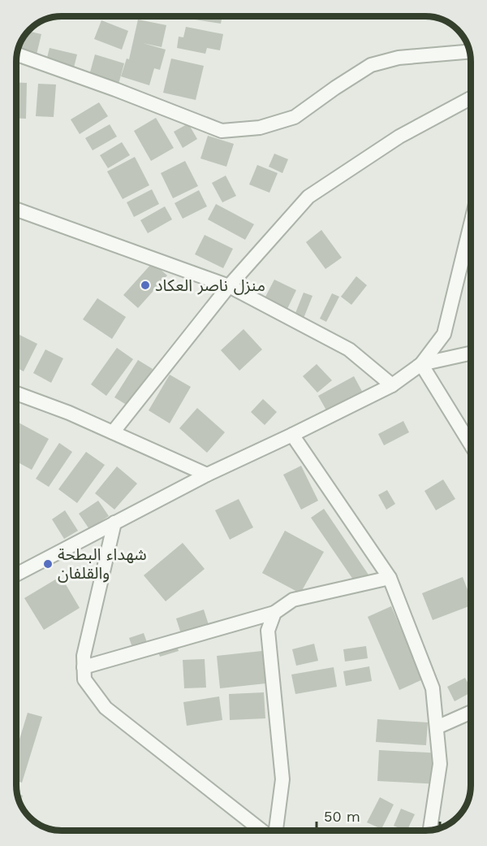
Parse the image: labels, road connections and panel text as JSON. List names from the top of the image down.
{
  "places": ["منزل ناصر العكاد", "شهداء البطحة والقلفان"],
  "scale_bar": "50 m"
}
